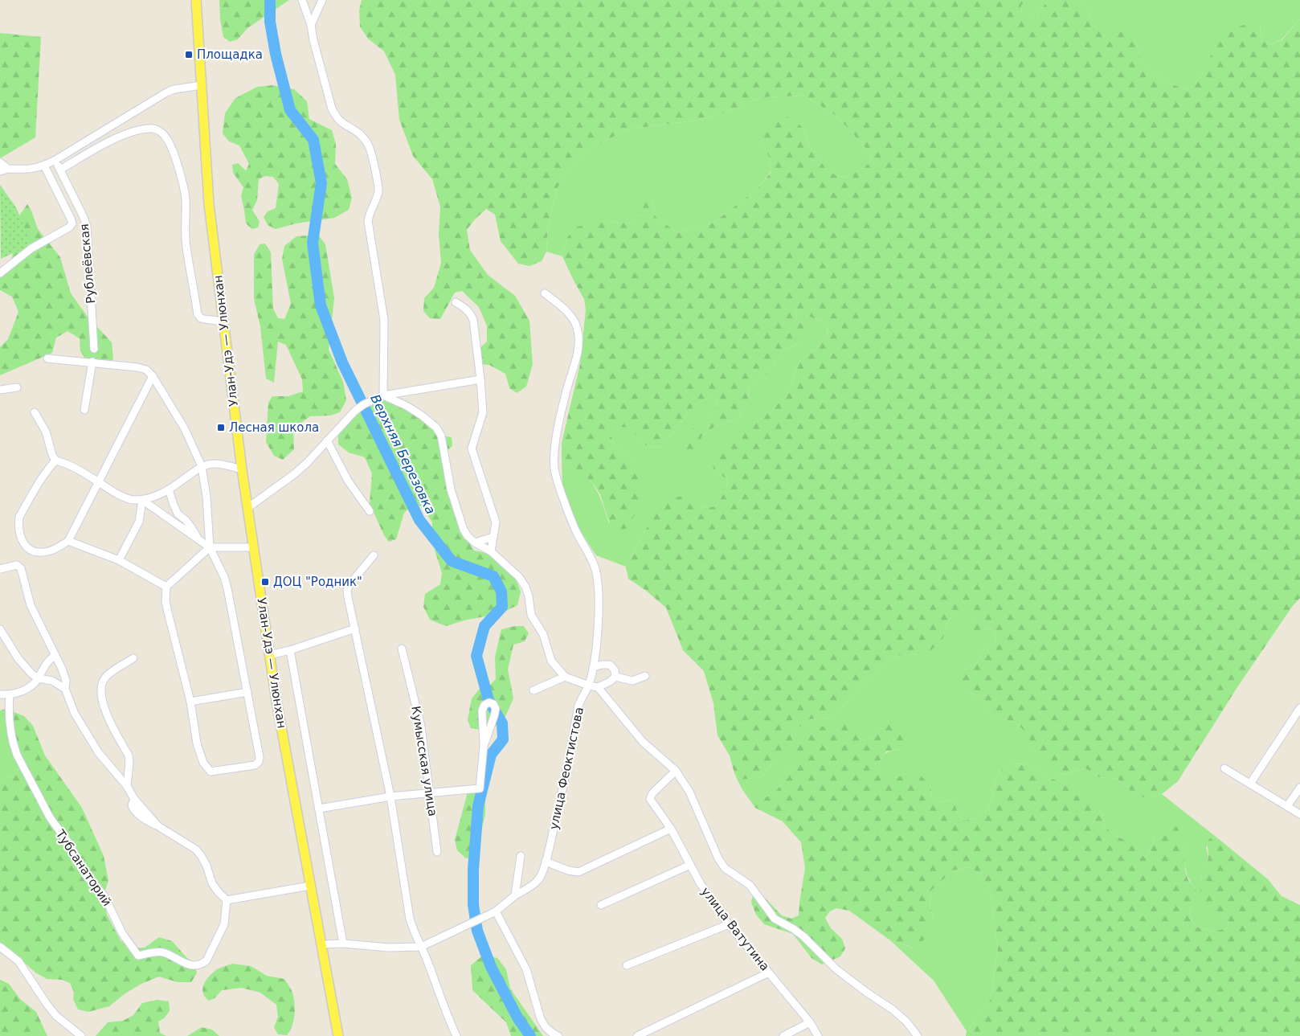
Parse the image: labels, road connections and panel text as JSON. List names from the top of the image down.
{
  "streets": {
    "main road": ["Улан-Удэ — Улюнхан"],
    "street": [
      "Рублеёвская",
      "Кумысская улица",
      "улица Феоктистова",
      "Тубсанаторий",
      "улица Ватутина"
    ]
  },
  "crossings": [
    ["Улан-Удэ — Улюнхан", "улица Феоктистова"]
  ],
  "water": ["Верхняя Березовка"],
  "places": {
    "transit": ["Площадка", "Лесная школа", "ДОЦ \"Родник\""]
  }
}
